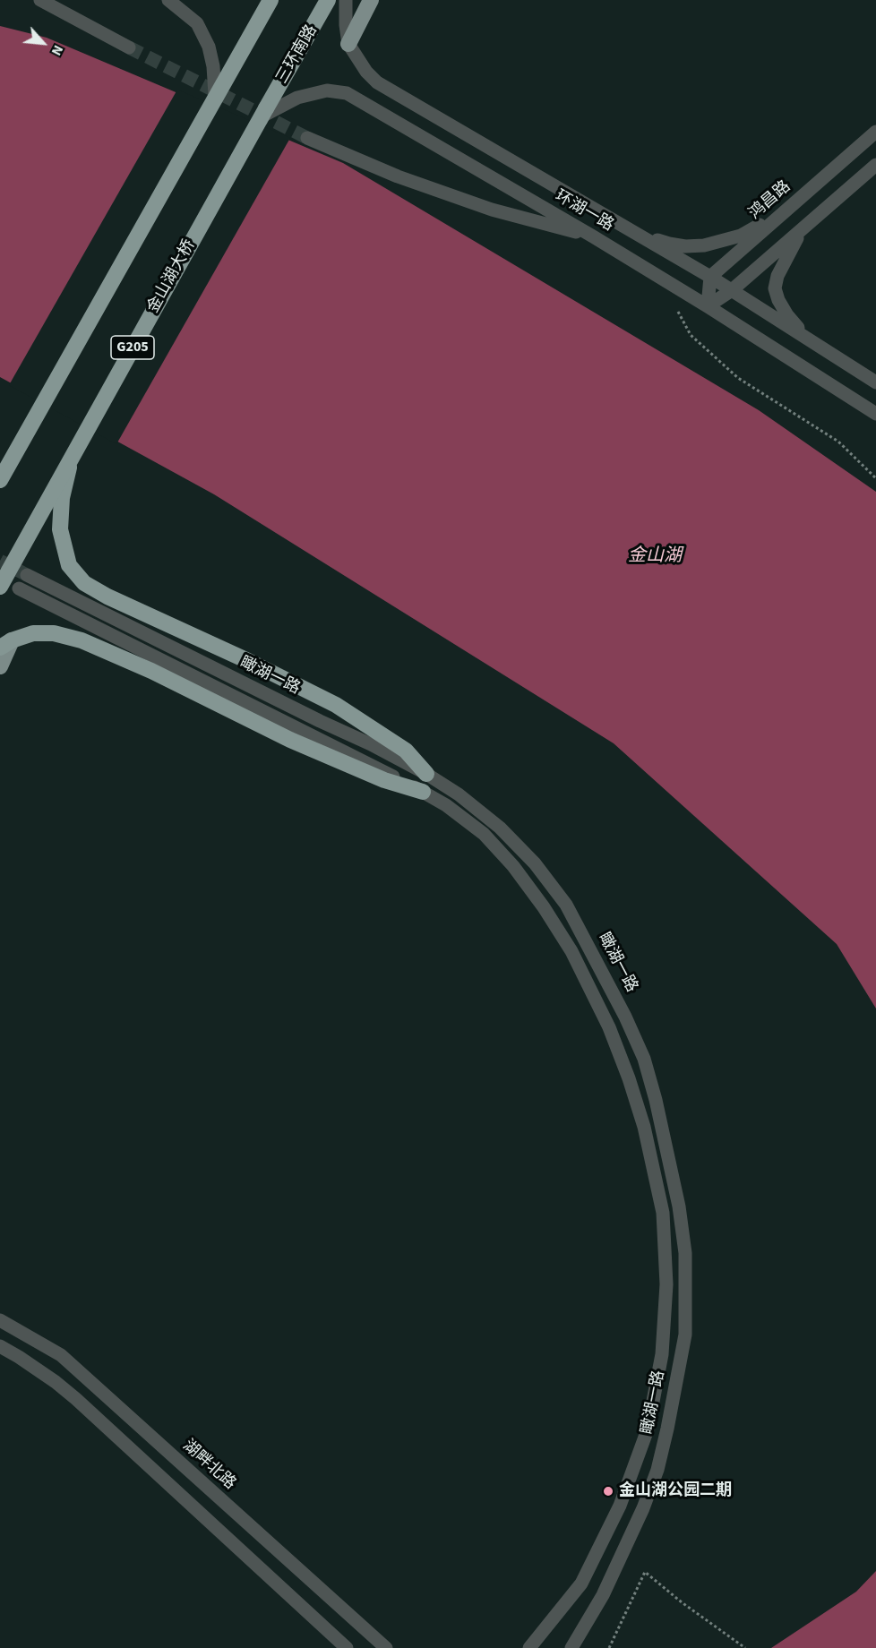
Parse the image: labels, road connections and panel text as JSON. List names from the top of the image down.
{
  "streets": {
    "highway": ["三环南路", "金山湖大桥", "G205"],
    "street": [
      "鸿昌路",
      "环湖一路",
      "瞰湖一路",
      "湖畔北路"
    ]
  },
  "crossings": [
    ["三环南路", "环湖一路"],
    ["三环南路", "金山湖大桥"],
    ["鸿昌路", "环湖一路"],
    ["环湖一路", "金山湖大桥"]
  ],
  "water": ["金山湖"],
  "places": ["金山湖公园二期"],
  "north": "bottom right"
}
